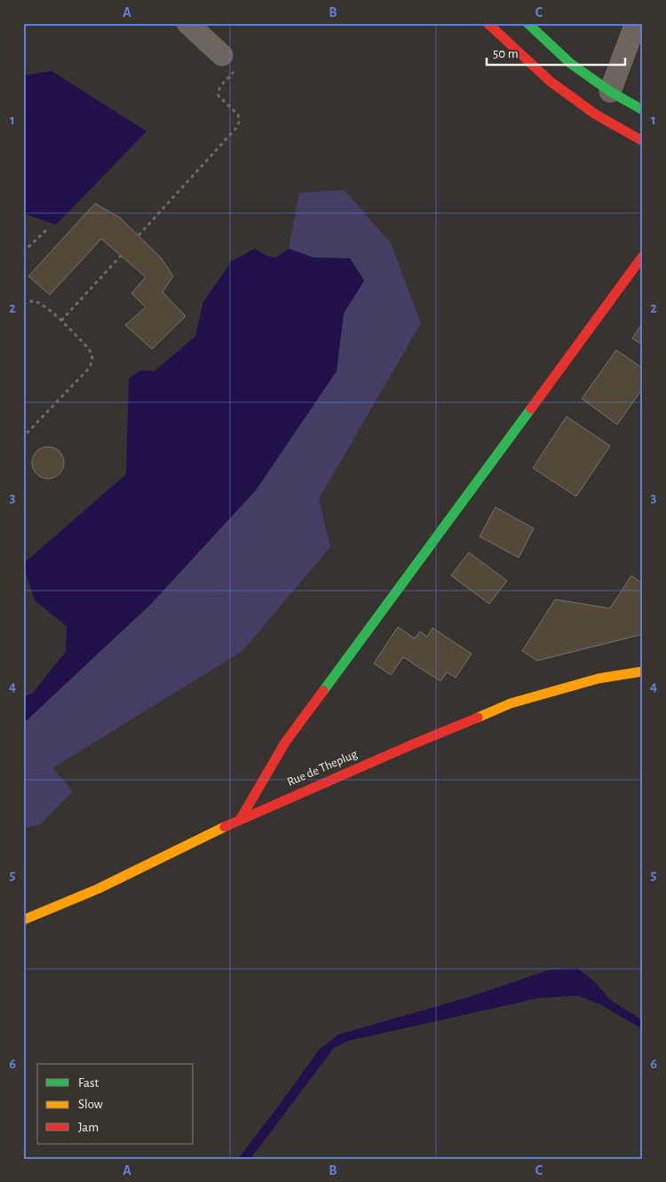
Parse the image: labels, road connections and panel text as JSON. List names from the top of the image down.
{
  "streets": {
    "street": ["Rue de Theplug"]
  },
  "legend": ["Fast", "Slow", "Jam"],
  "scale_bar": "50 m",
  "grid": {
    "columns": ["A", "B", "C"],
    "rows": [
      "1",
      "2",
      "3",
      "4",
      "5",
      "6"
    ]
  }
}
